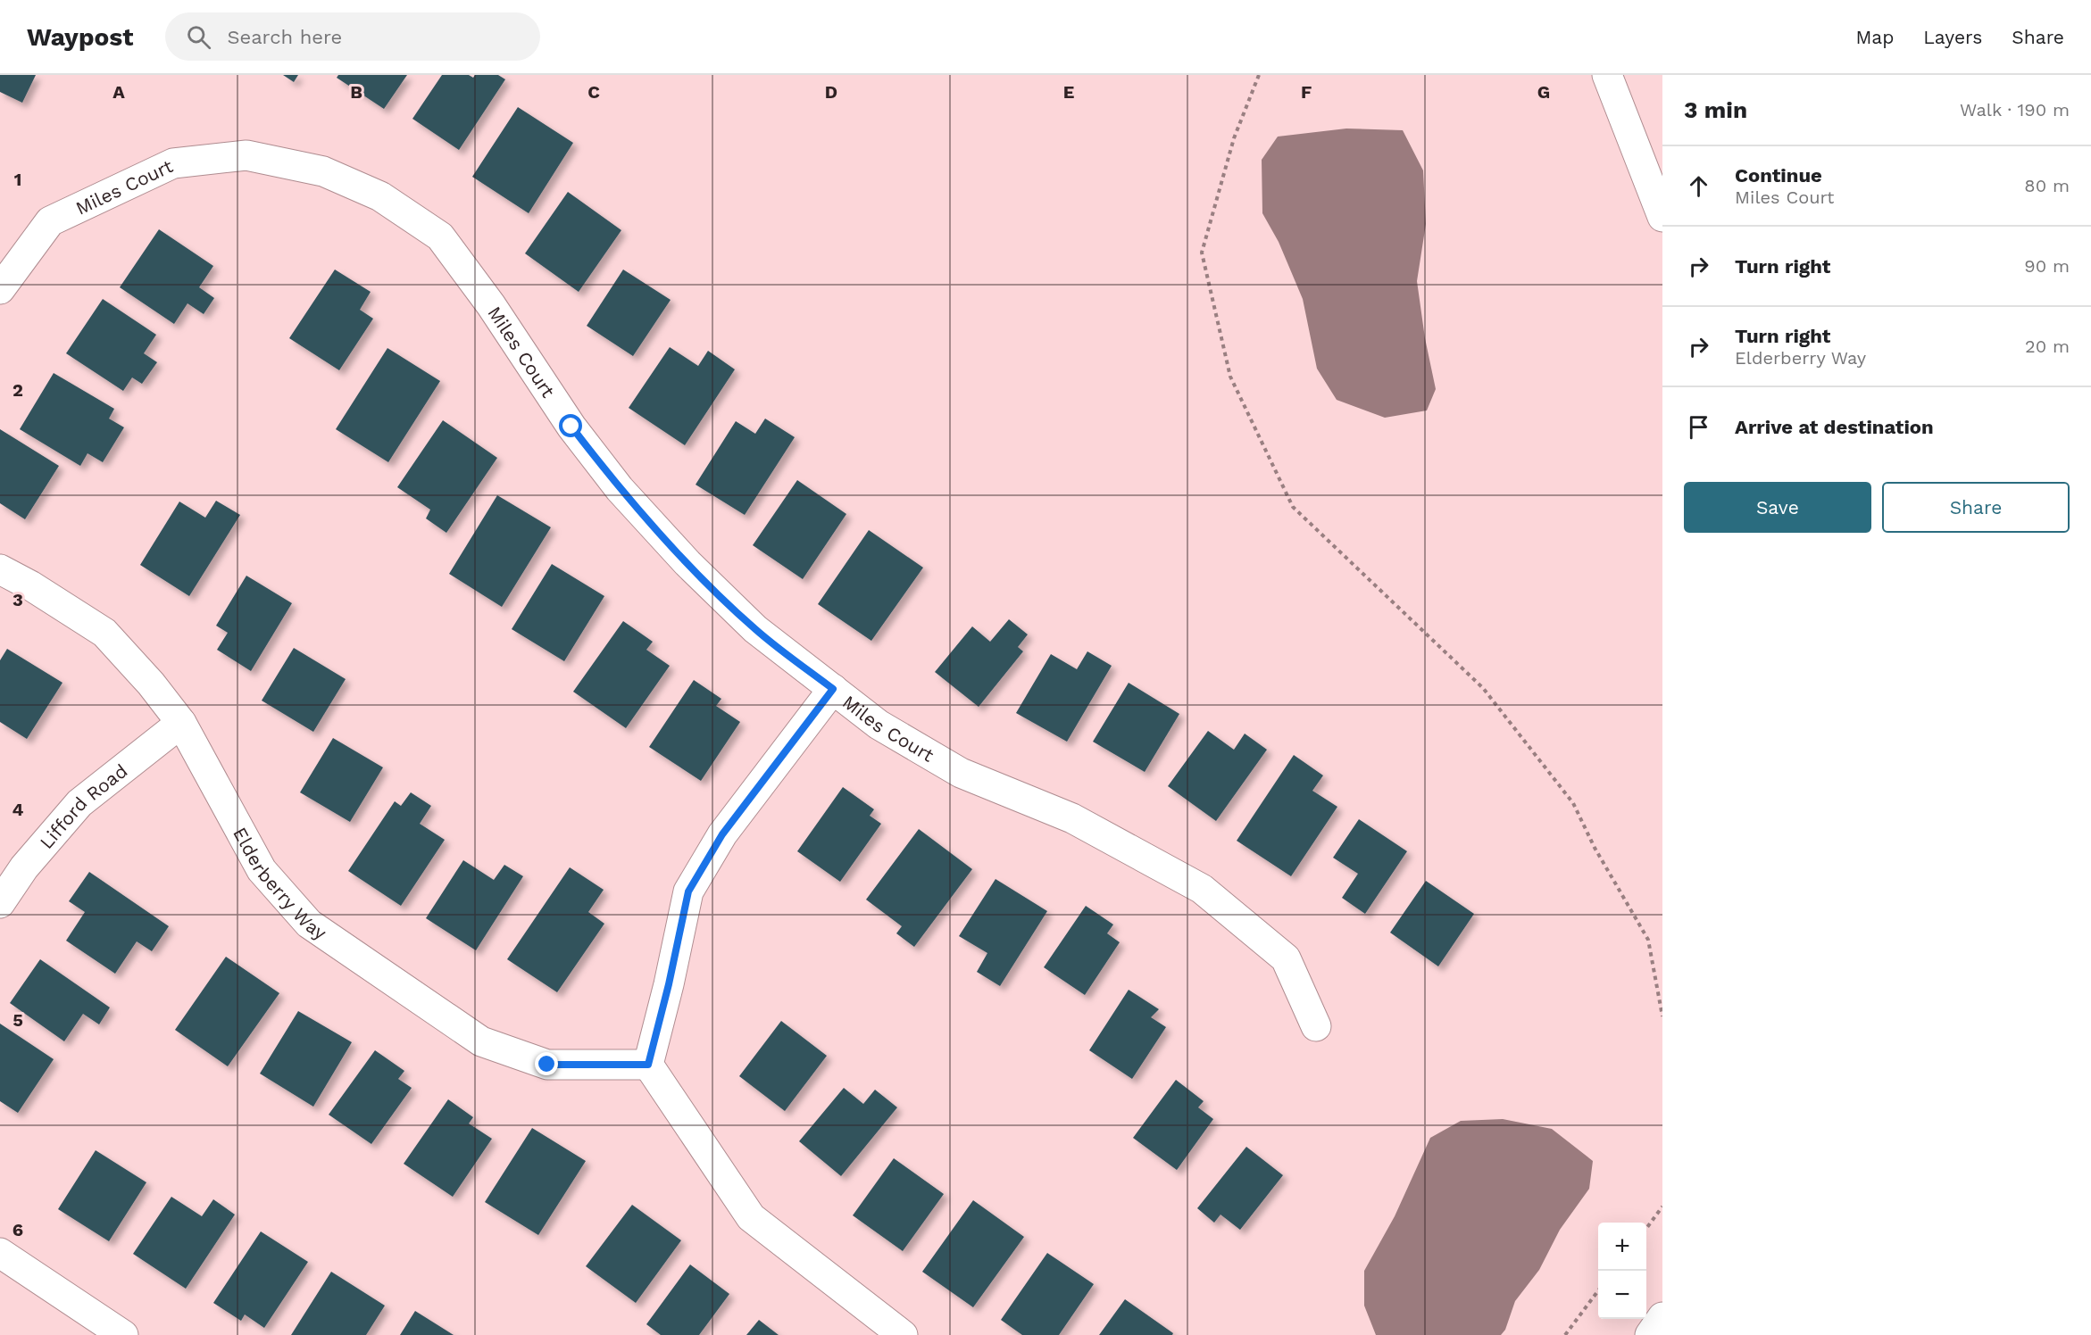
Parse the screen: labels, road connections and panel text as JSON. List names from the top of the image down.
{
  "streets": {
    "street": ["Miles Court", "Lifford Road", "Elderberry Way"]
  },
  "crossings": [
    ["Lifford Road", "Elderberry Way"]
  ],
  "page": {
    "header": "Waypost",
    "search": "Search here",
    "nav": ["Map", "Layers", "Share"],
    "heading": ["3 min", "Walk · 190 m"],
    "list": [
      ["Continue", "Miles Court", "80 m"],
      ["Turn right", "90 m"],
      ["Turn right", "Elderberry Way", "20 m"],
      "Arrive at destination"
    ],
    "buttons": ["Save", "Share"],
    "map_buttons": ["+", "−"]
  },
  "grid": {
    "columns": [
      "A",
      "B",
      "C",
      "D",
      "E",
      "F",
      "G"
    ],
    "rows": [
      "1",
      "2",
      "3",
      "4",
      "5",
      "6"
    ]
  }
}
